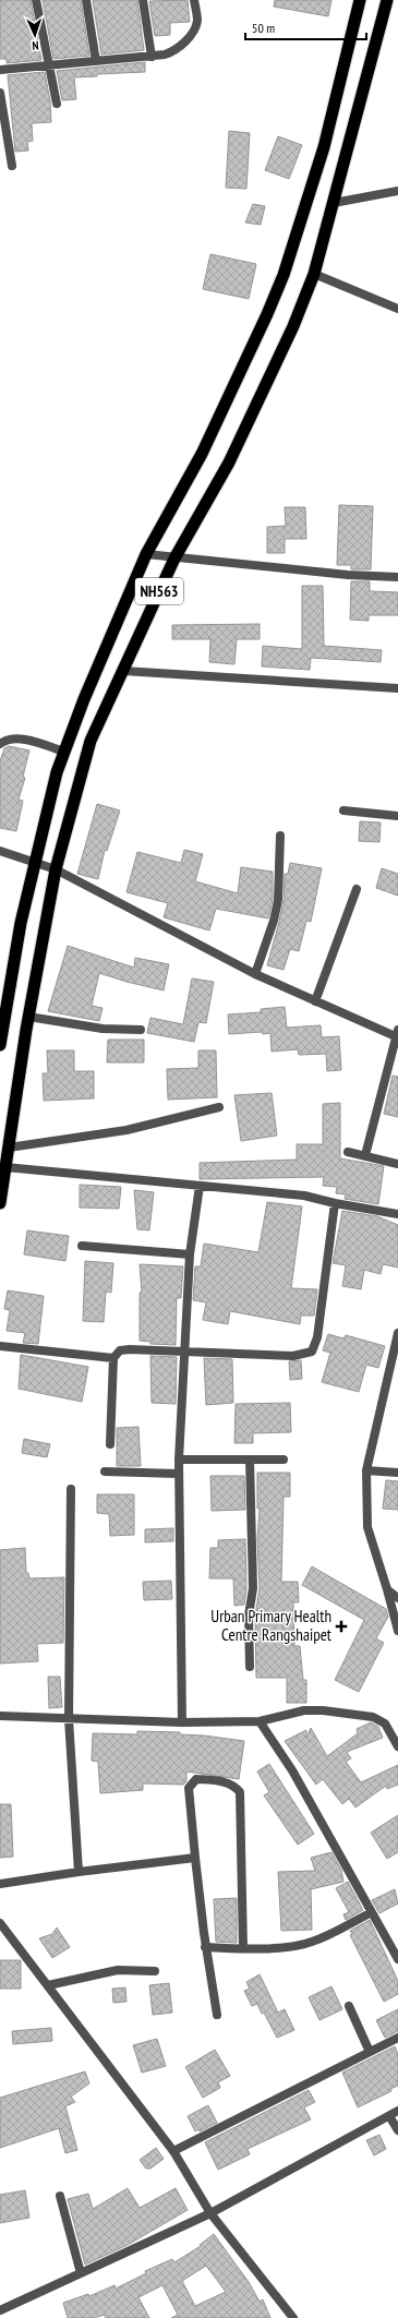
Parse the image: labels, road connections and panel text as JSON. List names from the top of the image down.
{
  "streets": {
    "highway": ["NH563"]
  },
  "places": {
    "health": ["Urban Primary Health Centre Rangshaipet"]
  },
  "scale_bar": "50 m",
  "north": "bottom"
}
